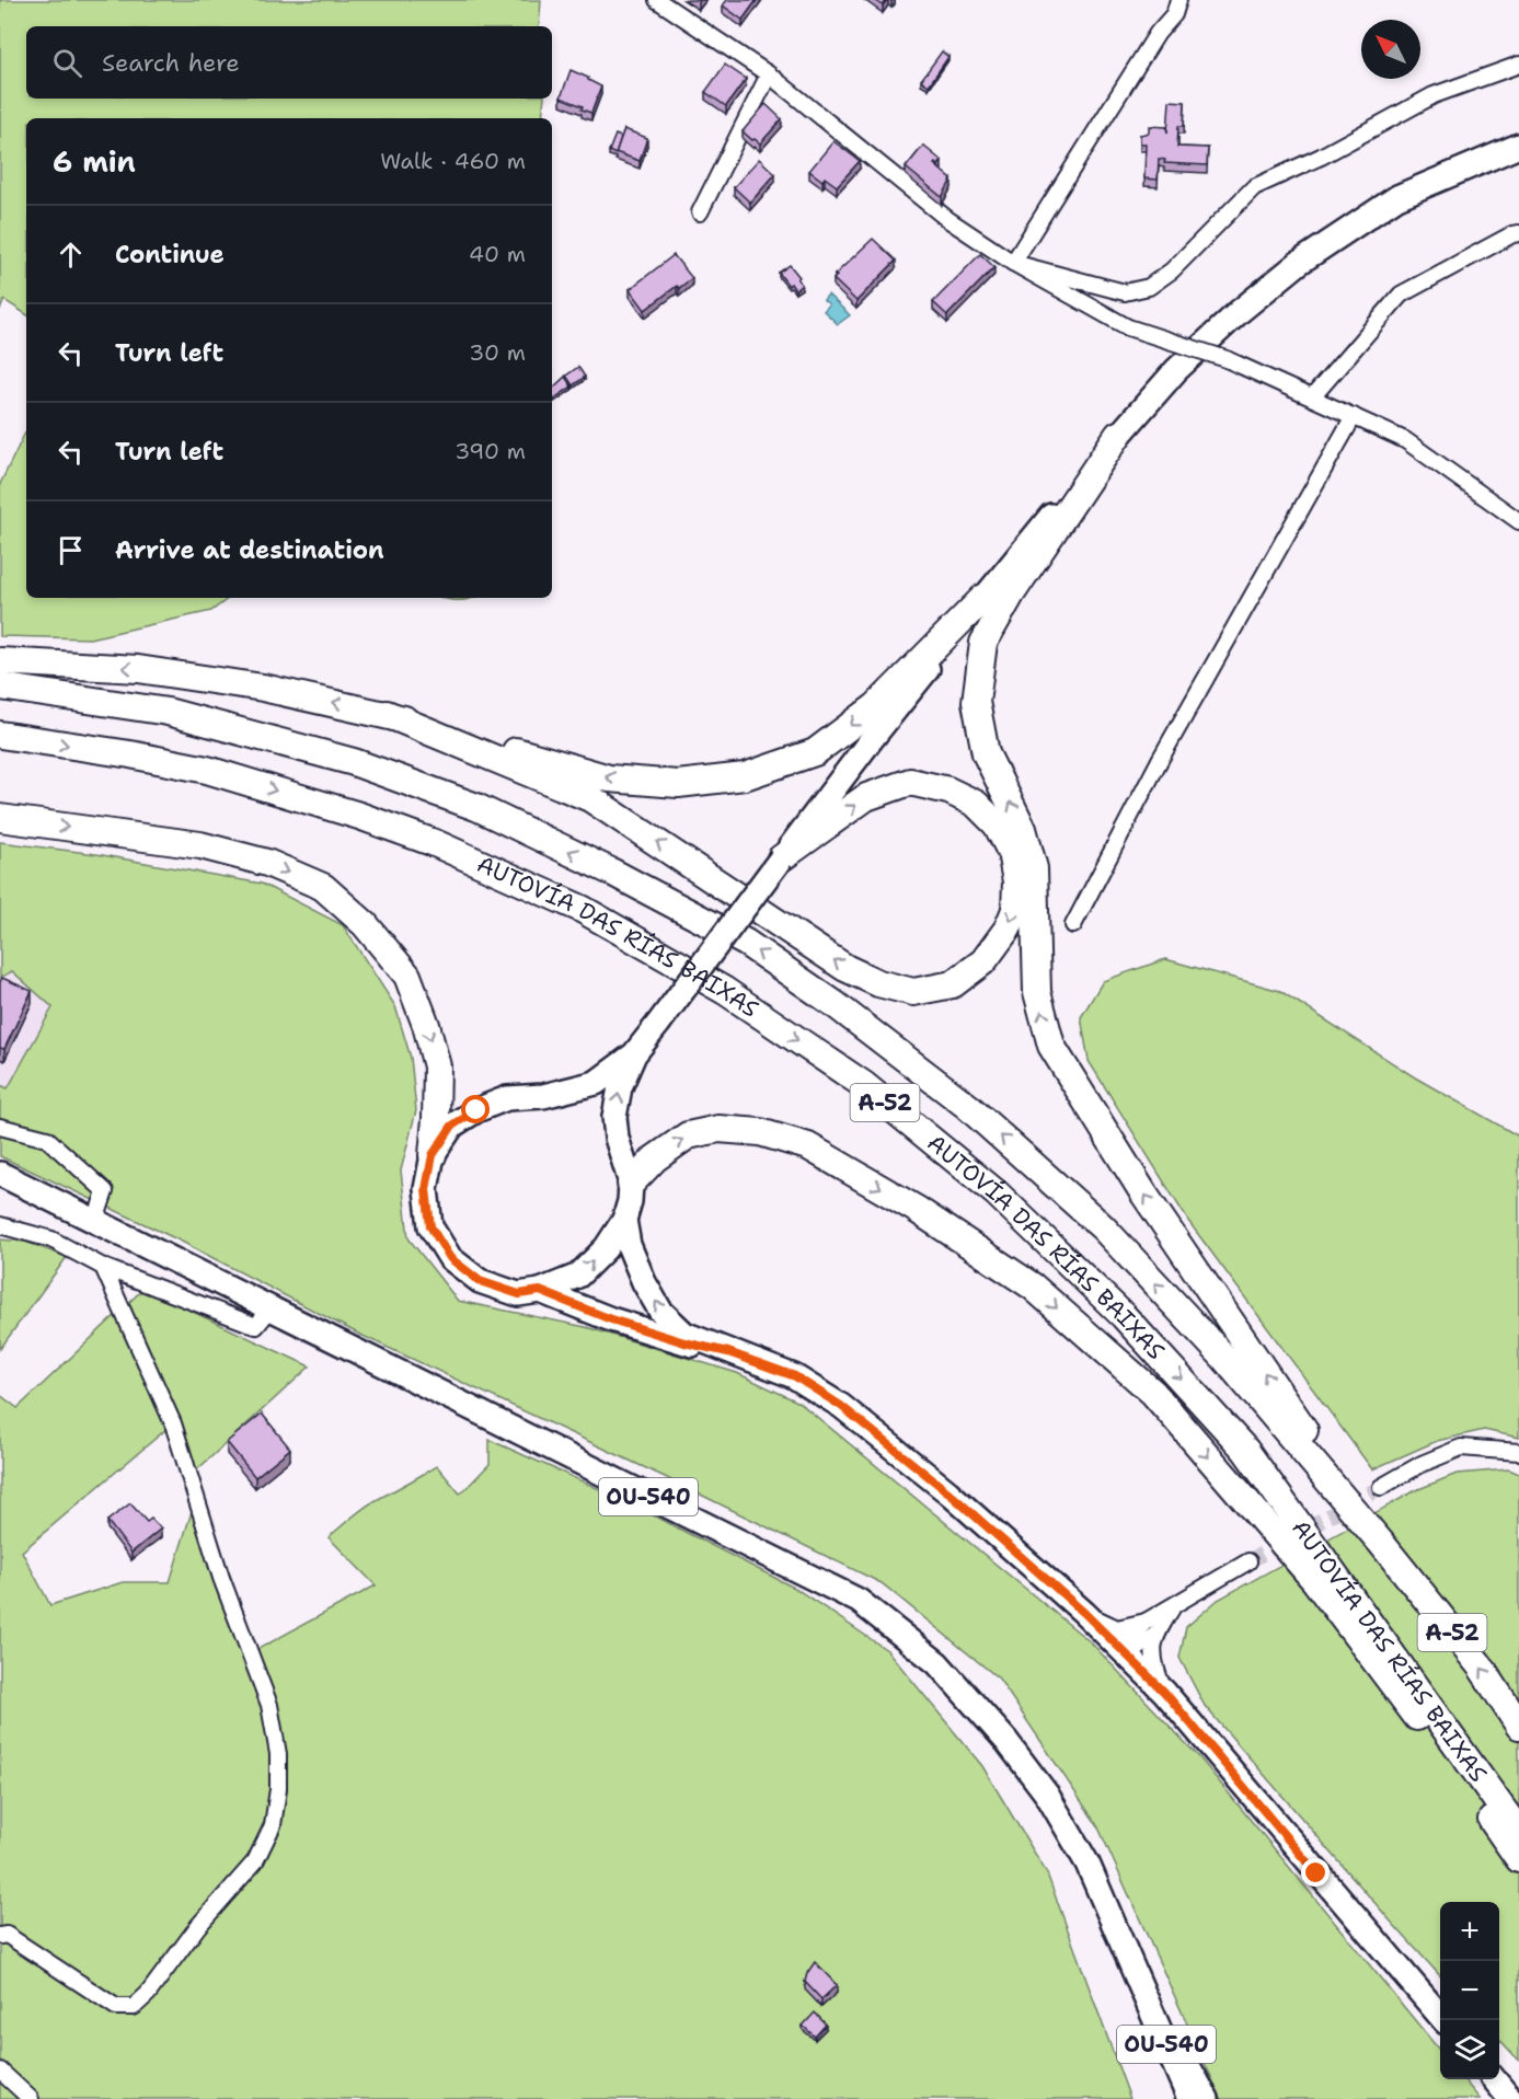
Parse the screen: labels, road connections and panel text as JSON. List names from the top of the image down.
{
  "streets": {
    "highway": ["AUTOVÍA DAS RÍAS BAIXAS", "A-52"],
    "main road": ["OU-540"]
  },
  "north": "top left",
  "page": {
    "search": "Search here",
    "heading": ["6 min", "Walk · 460 m"],
    "list": [
      ["Continue", "40 m"],
      ["Turn left", "30 m"],
      ["Turn left", "390 m"],
      "Arrive at destination"
    ],
    "map_buttons": ["+", "−"]
  }
}
